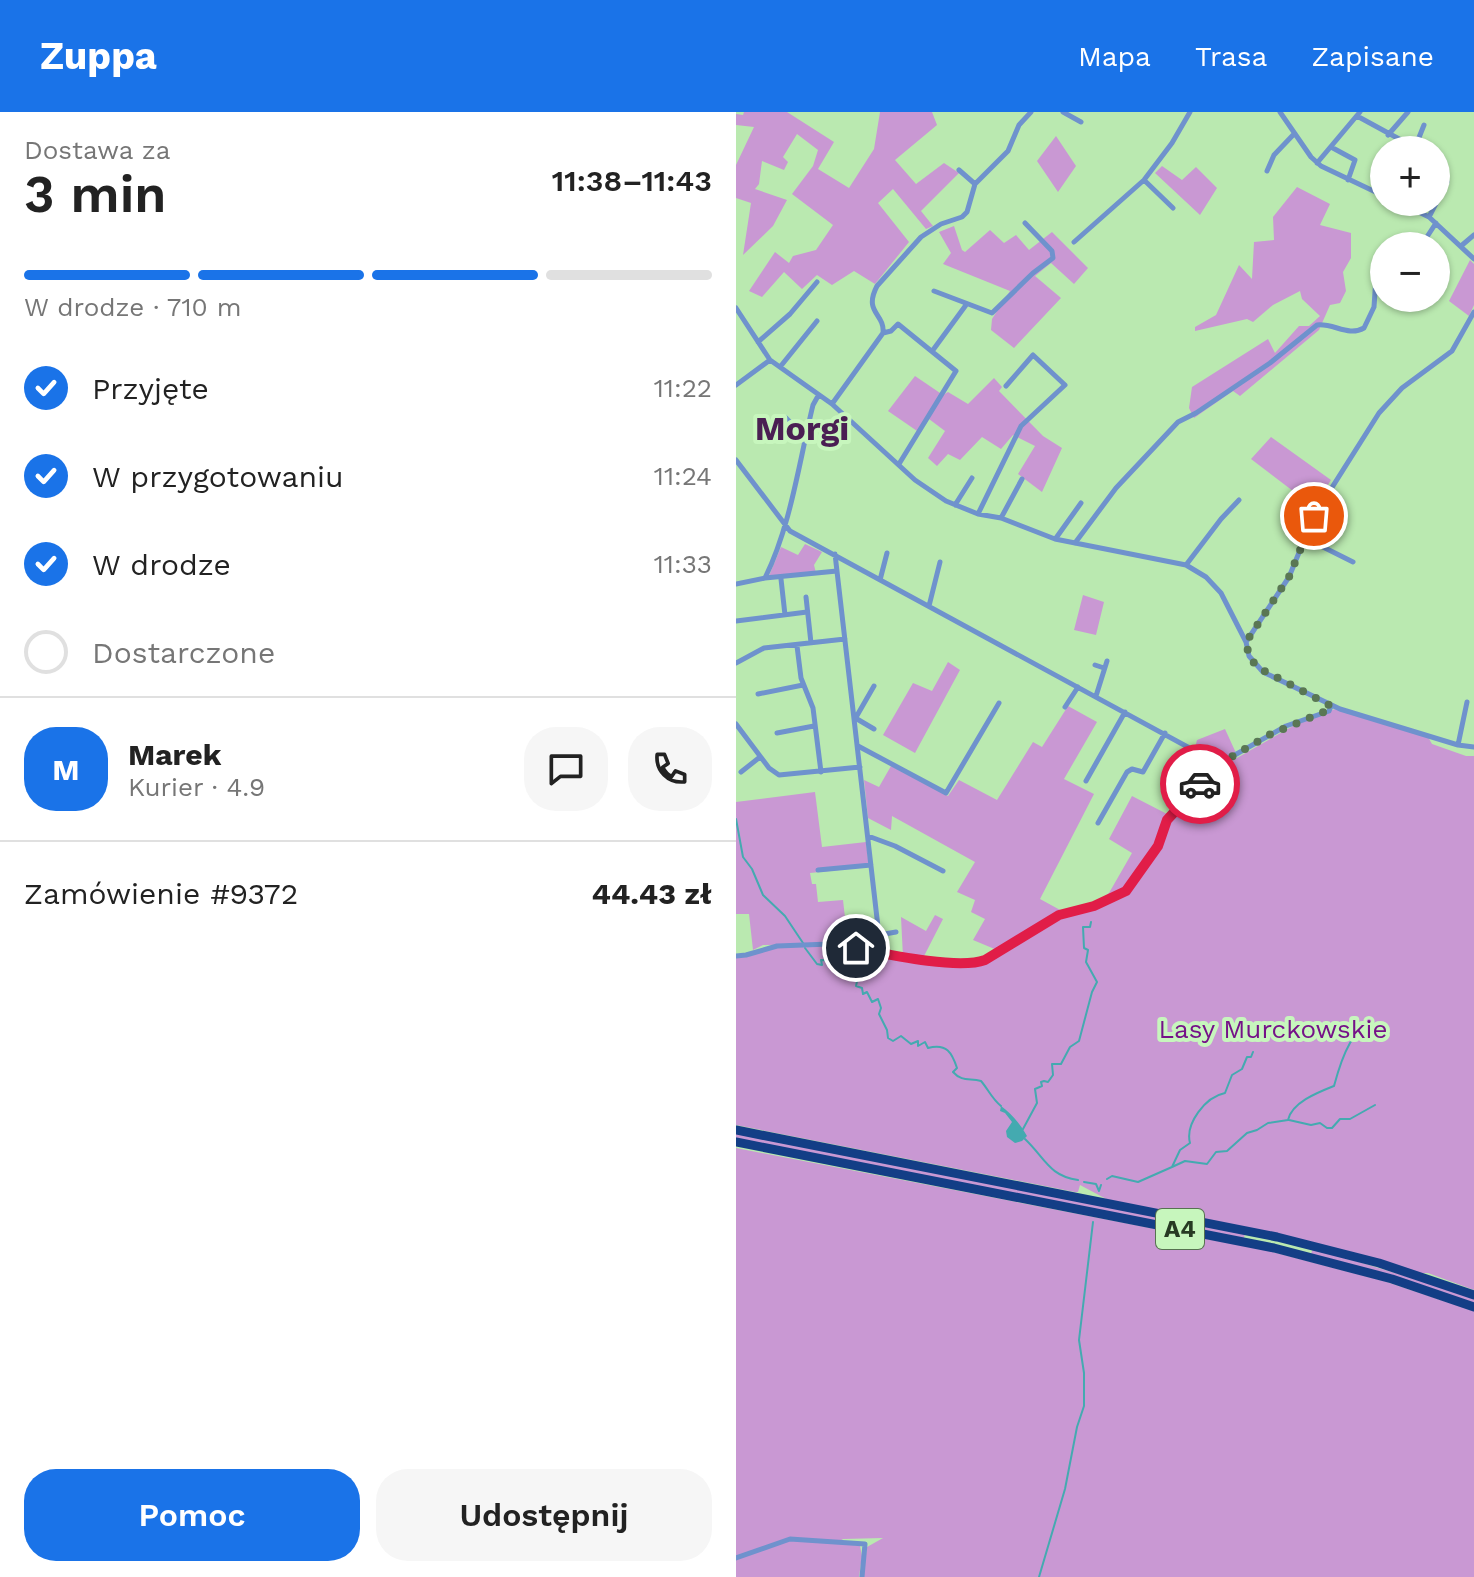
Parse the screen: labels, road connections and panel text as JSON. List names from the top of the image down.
{
  "streets": {
    "highway": ["A4"]
  },
  "districts": ["Morgi"],
  "parks": ["Lasy Murckowskie"],
  "page": {
    "header": "Zuppa",
    "nav": ["Mapa", "Trasa", "Zapisane"],
    "heading": ["3 min", "Dostawa za", "11:38–11:43"],
    "panel": [
      "Marek",
      "Kurier · 4.9",
      "Zamówienie #9372",
      "44.43 zł"
    ],
    "map_buttons": ["+", "−"],
    "bar": "W drodze · 710 m",
    "list": [
      ["Przyjęte", "11:22"],
      ["W przygotowaniu", "11:24"],
      ["W drodze", "11:33"],
      "Dostarczone"
    ],
    "round": "M",
    "buttons": ["Pomoc", "Udostępnij"]
  }
}
